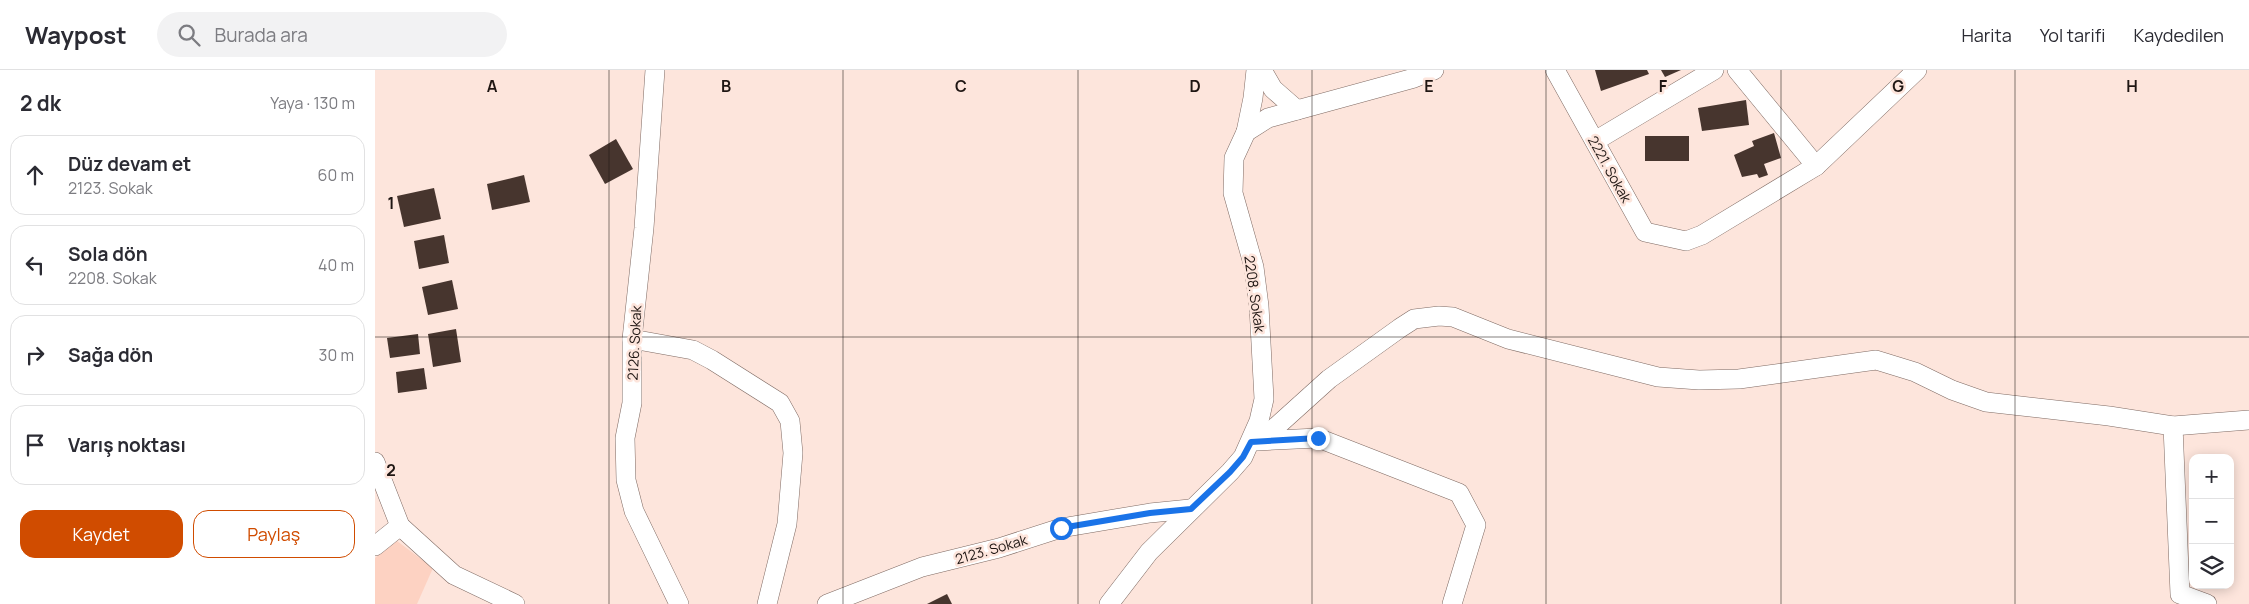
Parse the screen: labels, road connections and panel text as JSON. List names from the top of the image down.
{
  "streets": {
    "street": [
      "2221. Sokak",
      "2208. Sokak",
      "2126. Sokak",
      "2123. Sokak"
    ]
  },
  "crossings": [
    ["2208. Sokak", "2123. Sokak"]
  ],
  "page": {
    "header": "Waypost",
    "search": "Burada ara",
    "nav": ["Harita", "Yol tarifi", "Kaydedilen"],
    "heading": ["2 dk", "Yaya · 130 m"],
    "list": [
      ["Düz devam et", "2123. Sokak", "60 m"],
      ["Sola dön", "2208. Sokak", "40 m"],
      ["Sağa dön", "30 m"],
      "Varış noktası"
    ],
    "map_buttons": ["+", "−"],
    "buttons": ["Kaydet", "Paylaş"]
  },
  "grid": {
    "columns": [
      "A",
      "B",
      "C",
      "D",
      "E",
      "F",
      "G",
      "H"
    ],
    "rows": ["1", "2"]
  }
}
